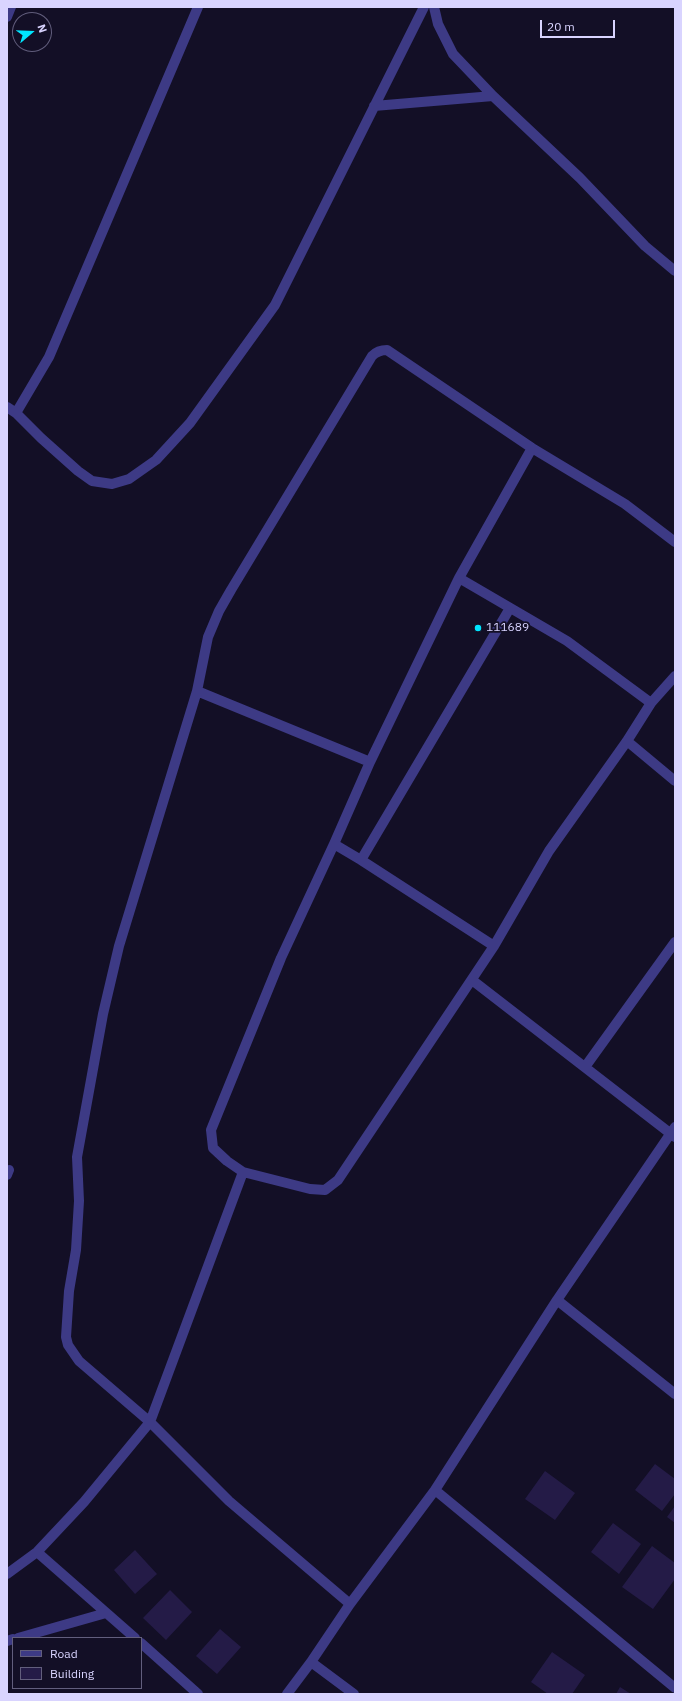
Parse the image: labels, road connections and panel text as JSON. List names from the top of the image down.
{
  "places": ["111689"],
  "legend": ["Road", "Building"],
  "scale_bar": "20 m",
  "north": "right"
}
